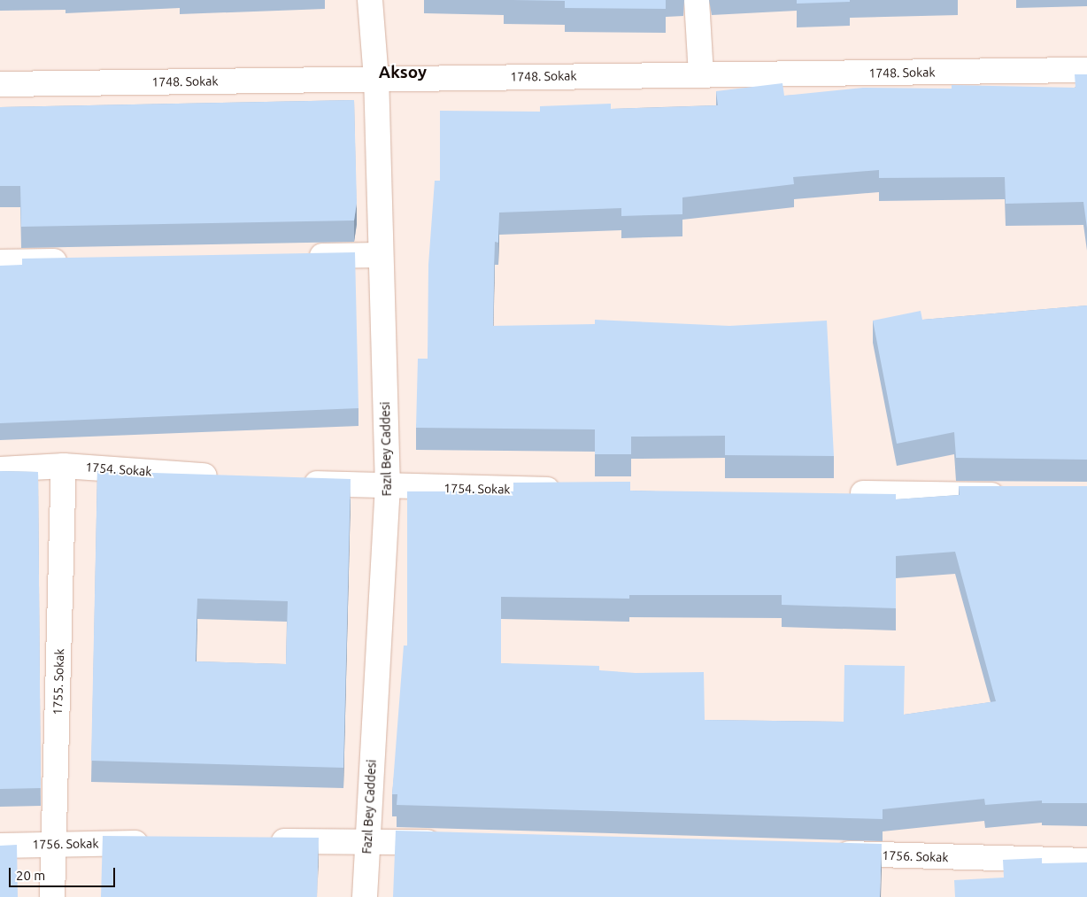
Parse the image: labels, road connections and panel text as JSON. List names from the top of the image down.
{
  "streets": {
    "street": [
      "1748. Sokak",
      "Fazıl Bey Caddesi",
      "1754. Sokak",
      "1755. Sokak",
      "1756. Sokak"
    ]
  },
  "crossings": [
    ["1748. Sokak", "Fazıl Bey Caddesi"],
    ["Fazıl Bey Caddesi", "1754. Sokak"],
    ["1754. Sokak", "1755. Sokak"],
    ["1755. Sokak", "1756. Sokak"]
  ],
  "districts": ["Aksoy"],
  "scale_bar": "20 m"
}
